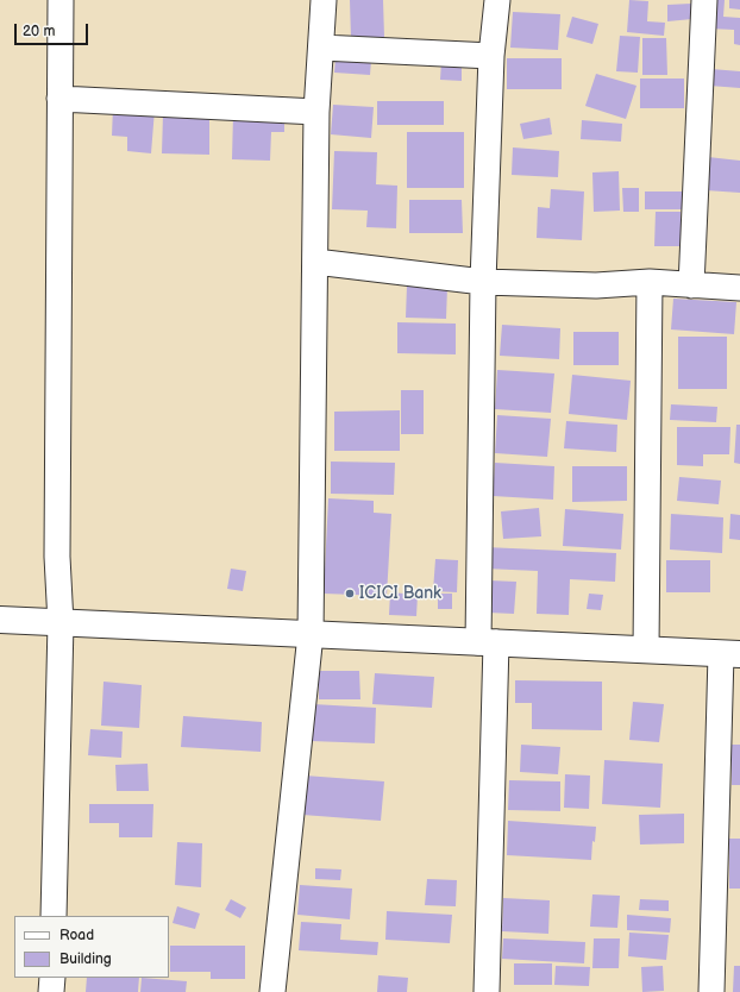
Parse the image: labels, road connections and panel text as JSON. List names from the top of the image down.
{
  "places": ["ICICI Bank"],
  "legend": ["Road", "Building"],
  "scale_bar": "20 m"
}
